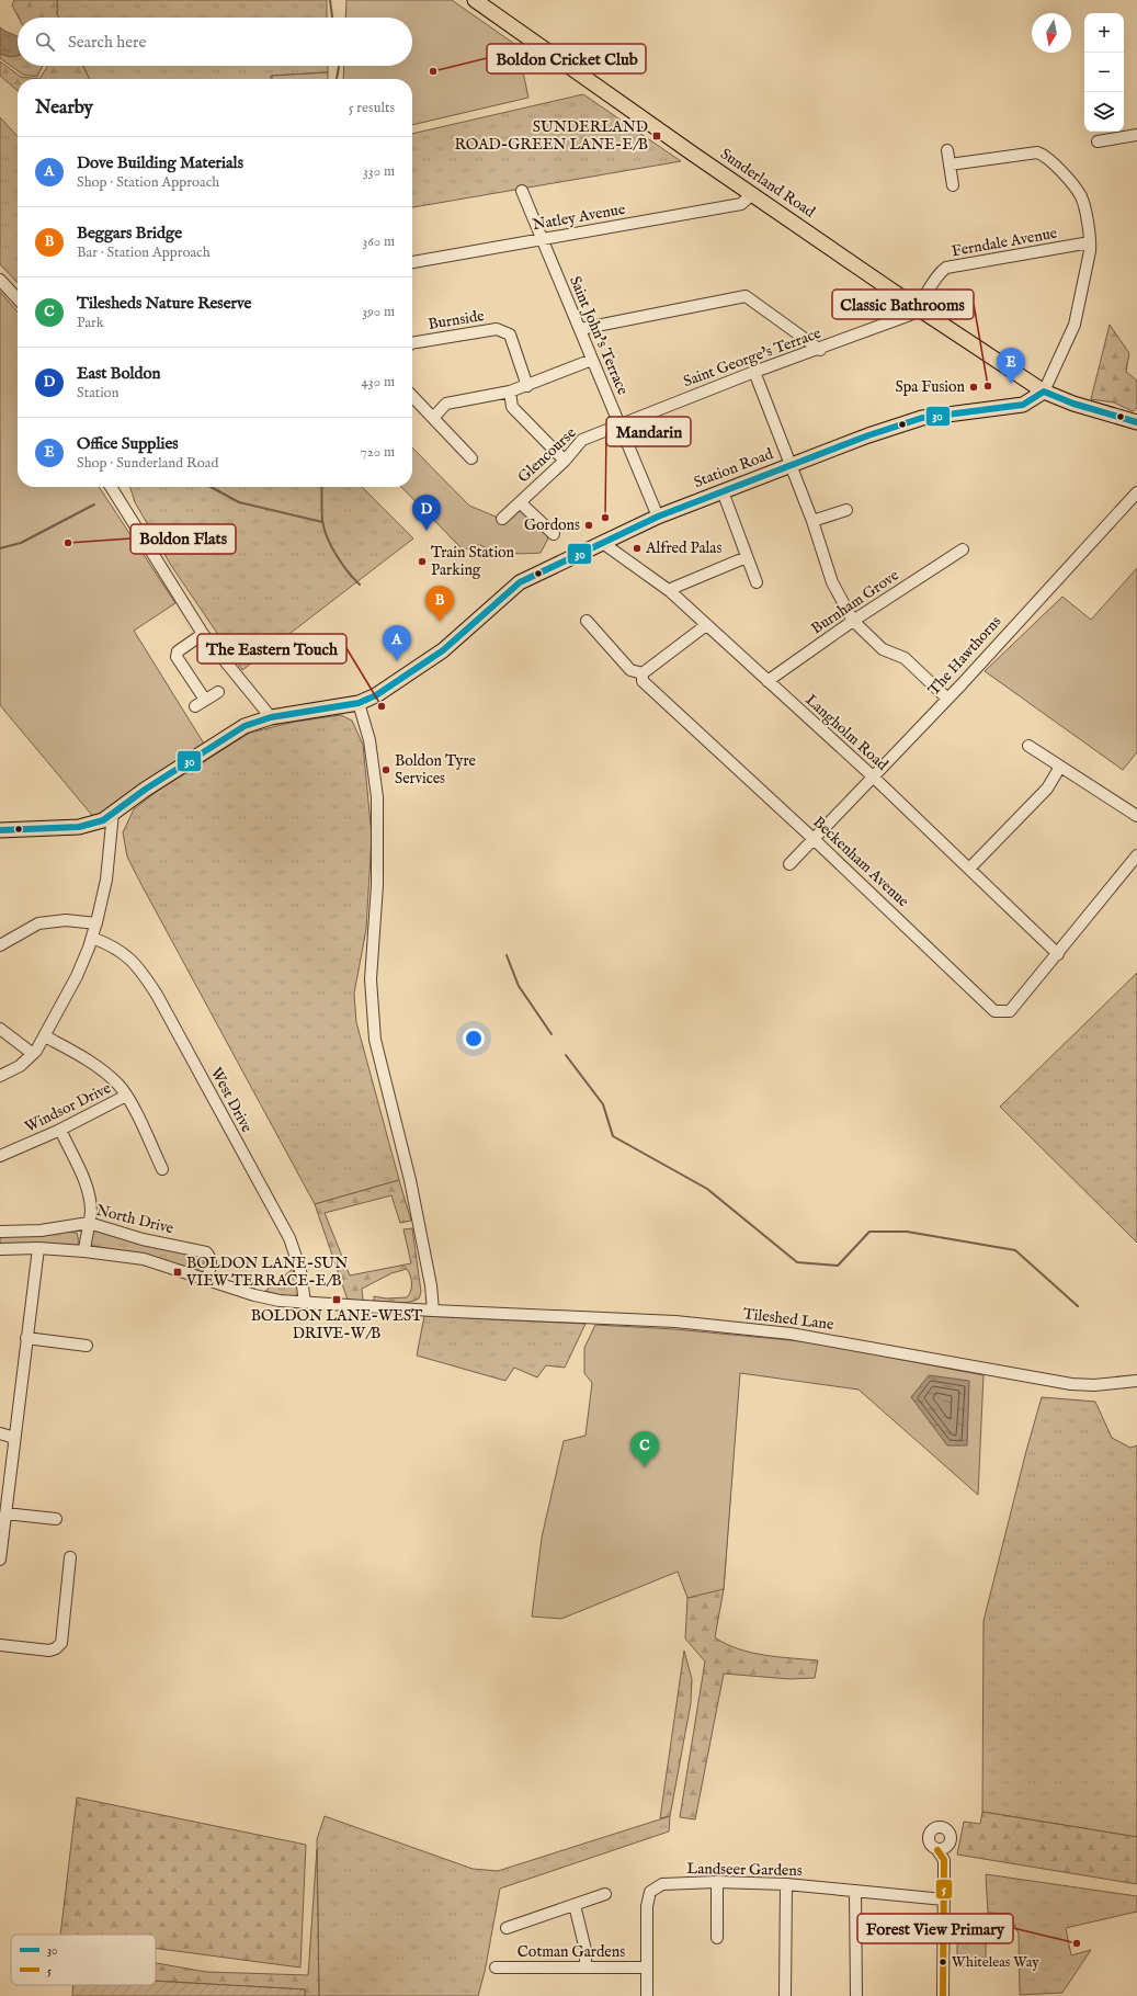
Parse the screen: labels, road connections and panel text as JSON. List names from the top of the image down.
{
  "streets": {
    "main road": ["Sunderland Road", "Station Road"],
    "street": [
      "Natley Avenue",
      "Ferndale Avenue",
      "Burnside",
      "Saint John's Terrace",
      "Saint George's Terrace",
      "Glencourse",
      "Burnham Grove",
      "The Hawthorns",
      "Langholm Road",
      "Beckenham Avenue",
      "West Drive",
      "Windsor Drive",
      "North Drive",
      "Tileshed Lane",
      "Landseer Gardens",
      "Cotman Gardens"
    ]
  },
  "crossings": [
    ["Sunderland Road", "Natley Avenue"],
    ["Sunderland Road", "Ferndale Avenue"],
    ["Sunderland Road", "Saint George's Terrace"],
    ["Sunderland Road", "Station Road"],
    ["Natley Avenue", "Saint John's Terrace"],
    ["Ferndale Avenue", "Saint George's Terrace"],
    ["Saint John's Terrace", "Saint George's Terrace"],
    ["Saint John's Terrace", "Glencourse"],
    ["Saint John's Terrace", "Station Road"],
    ["Saint George's Terrace", "Glencourse"],
    ["Station Road", "Langholm Road"],
    ["Burnham Grove", "Langholm Road"],
    ["The Hawthorns", "Langholm Road"],
    ["The Hawthorns", "Beckenham Avenue"],
    ["Langholm Road", "Beckenham Avenue"],
    ["West Drive", "Tileshed Lane"],
    ["North Drive", "Tileshed Lane"],
    ["Landseer Gardens", "Cotman Gardens"]
  ],
  "places": {
    "other": [
      "Boldon Cricket Club",
      "Classic Bathrooms",
      "Spa Fusion",
      "Mandarin",
      "Gordons",
      "Boldon Flats",
      "Alfred Palas",
      "Train Station Parking",
      "The Eastern Touch",
      "Boldon Tyre Services",
      "Forest View Primary",
      "Whiteleas Way"
    ],
    "transit": ["SUNDERLAND ROAD-GREEN LANE-E/B", "BOLDON LANE-SUN VIEW TERRACE-E/B", "BOLDON LANE-WEST DRIVE-W/B"]
  },
  "lines": ["transit line 30", "transit line 5"],
  "legend": ["30", "5"],
  "north": "bottom",
  "page": {
    "map_buttons": ["+", "−"],
    "search": "Search here",
    "heading": ["Nearby", "5 results"],
    "list": [
      {
        "mark": "A",
        "name": "Dove Building Materials",
        "note": "Shop · Station Approach",
        "value": "330 m"
      },
      {
        "mark": "B",
        "name": "Beggars Bridge",
        "note": "Bar · Station Approach",
        "value": "360 m"
      },
      {
        "mark": "C",
        "name": "Tilesheds Nature Reserve",
        "note": "Park",
        "value": "390 m"
      },
      {
        "mark": "D",
        "name": "East Boldon",
        "note": "Station",
        "value": "430 m"
      },
      {
        "mark": "E",
        "name": "Office Supplies",
        "note": "Shop · Sunderland Road",
        "value": "720 m"
      }
    ],
    "pins": [
      "E",
      "D",
      "B",
      "A",
      "C"
    ]
  }
}
